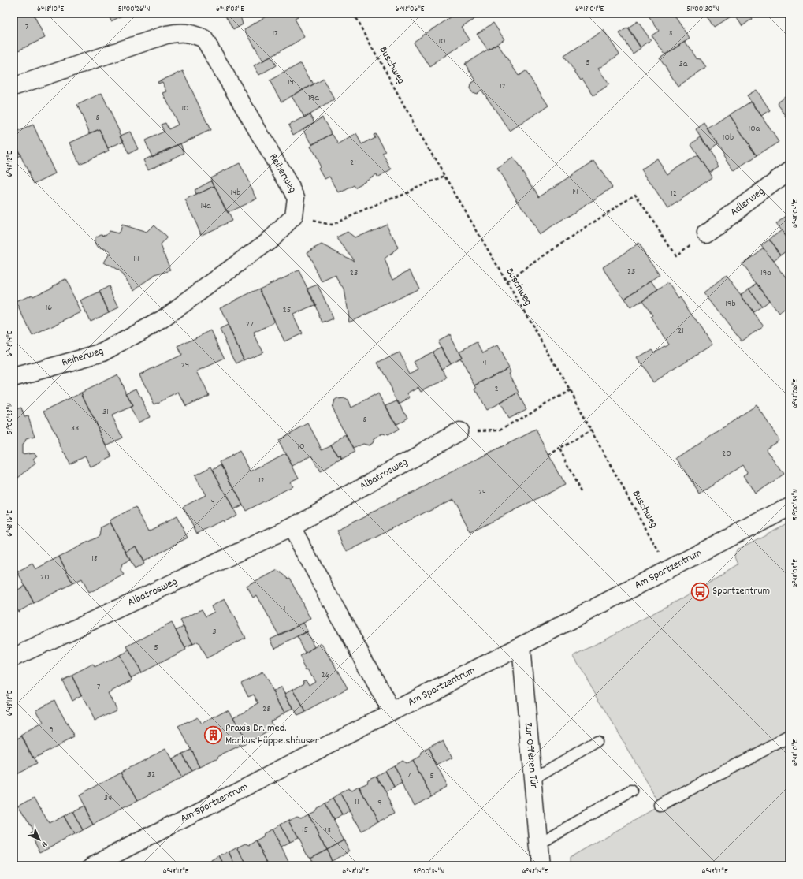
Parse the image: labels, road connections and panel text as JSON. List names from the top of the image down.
{
  "streets": {
    "street": [
      "Reiherweg",
      "Adlerweg",
      "Albatrosweg",
      "Am Sportzentrum",
      "Zur Offenen Tür"
    ],
    "path": ["Buschweg"]
  },
  "crossings": [
    ["Buschweg", "Am Sportzentrum"],
    ["Am Sportzentrum", "Zur Offenen Tür"]
  ],
  "places": {
    "bus stop": ["Sportzentrum"],
    "building": ["Praxis Dr. med. Markus Hüppelshäuser"]
  },
  "house_numbers": [
    "7",
    "17",
    "3",
    "10",
    "5",
    "3a",
    "19",
    "12",
    "19a",
    "10",
    "8",
    "10a",
    "10b",
    "21",
    "14",
    "14b",
    "12",
    "14a",
    "14",
    "23",
    "23",
    "19a",
    "19b",
    "16",
    "25",
    "27",
    "21",
    "4",
    "29",
    "2",
    "31",
    "8",
    "33",
    "10",
    "20",
    "12",
    "24",
    "14",
    "18",
    "20",
    "1",
    "3",
    "5",
    "26",
    "7",
    "28",
    "9",
    "32",
    "7",
    "5",
    "34",
    "11",
    "9",
    "15",
    "13"
  ],
  "north": "bottom right",
  "coordinates": [
    "6°48'10\"E",
    "51°00'26\"N",
    "6°48'08\"E",
    "6°48'06\"E",
    "6°48'04\"E",
    "51°00'30\"N",
    "6°48'12\"E",
    "6°48'14\"E",
    "51°00'28\"N",
    "51°00'34\"N",
    "6°48'16\"E",
    "6°48'18\"E"
  ]
}
